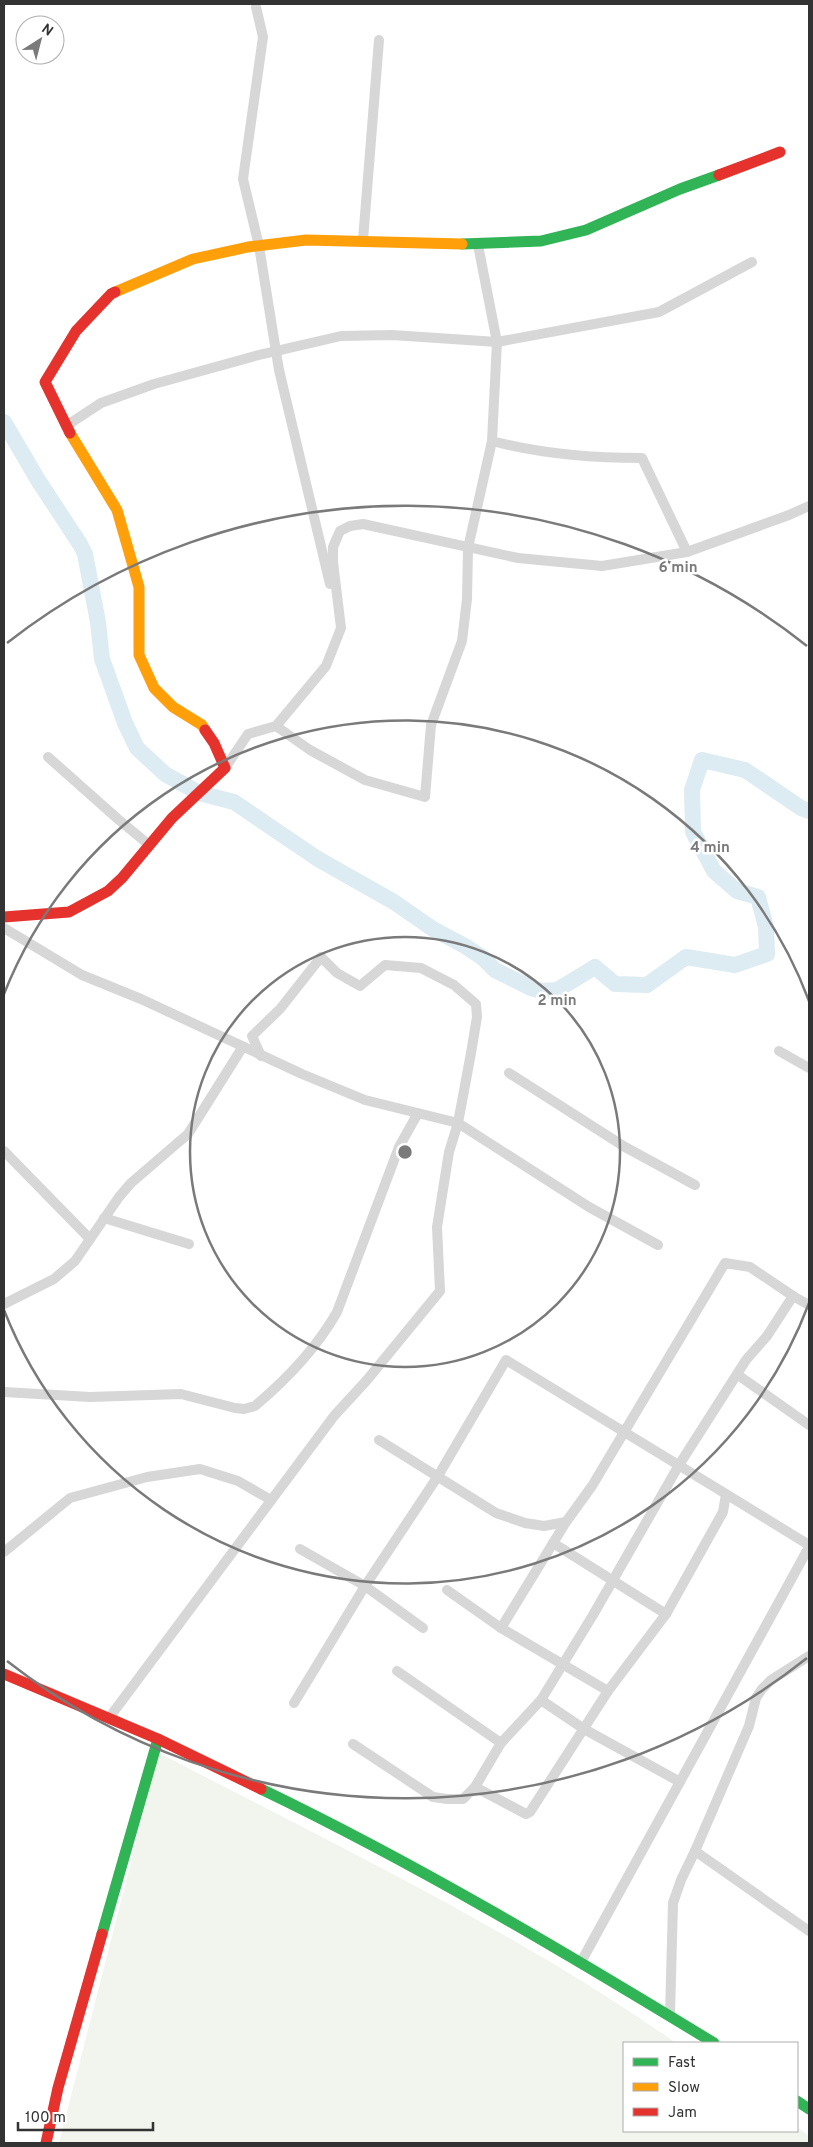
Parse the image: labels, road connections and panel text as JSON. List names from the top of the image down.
{
  "legend": ["Fast", "Slow", "Jam"],
  "scale_bar": "100 m",
  "north": "top right",
  "rings": ["6 min", "4 min", "2 min"]
}
